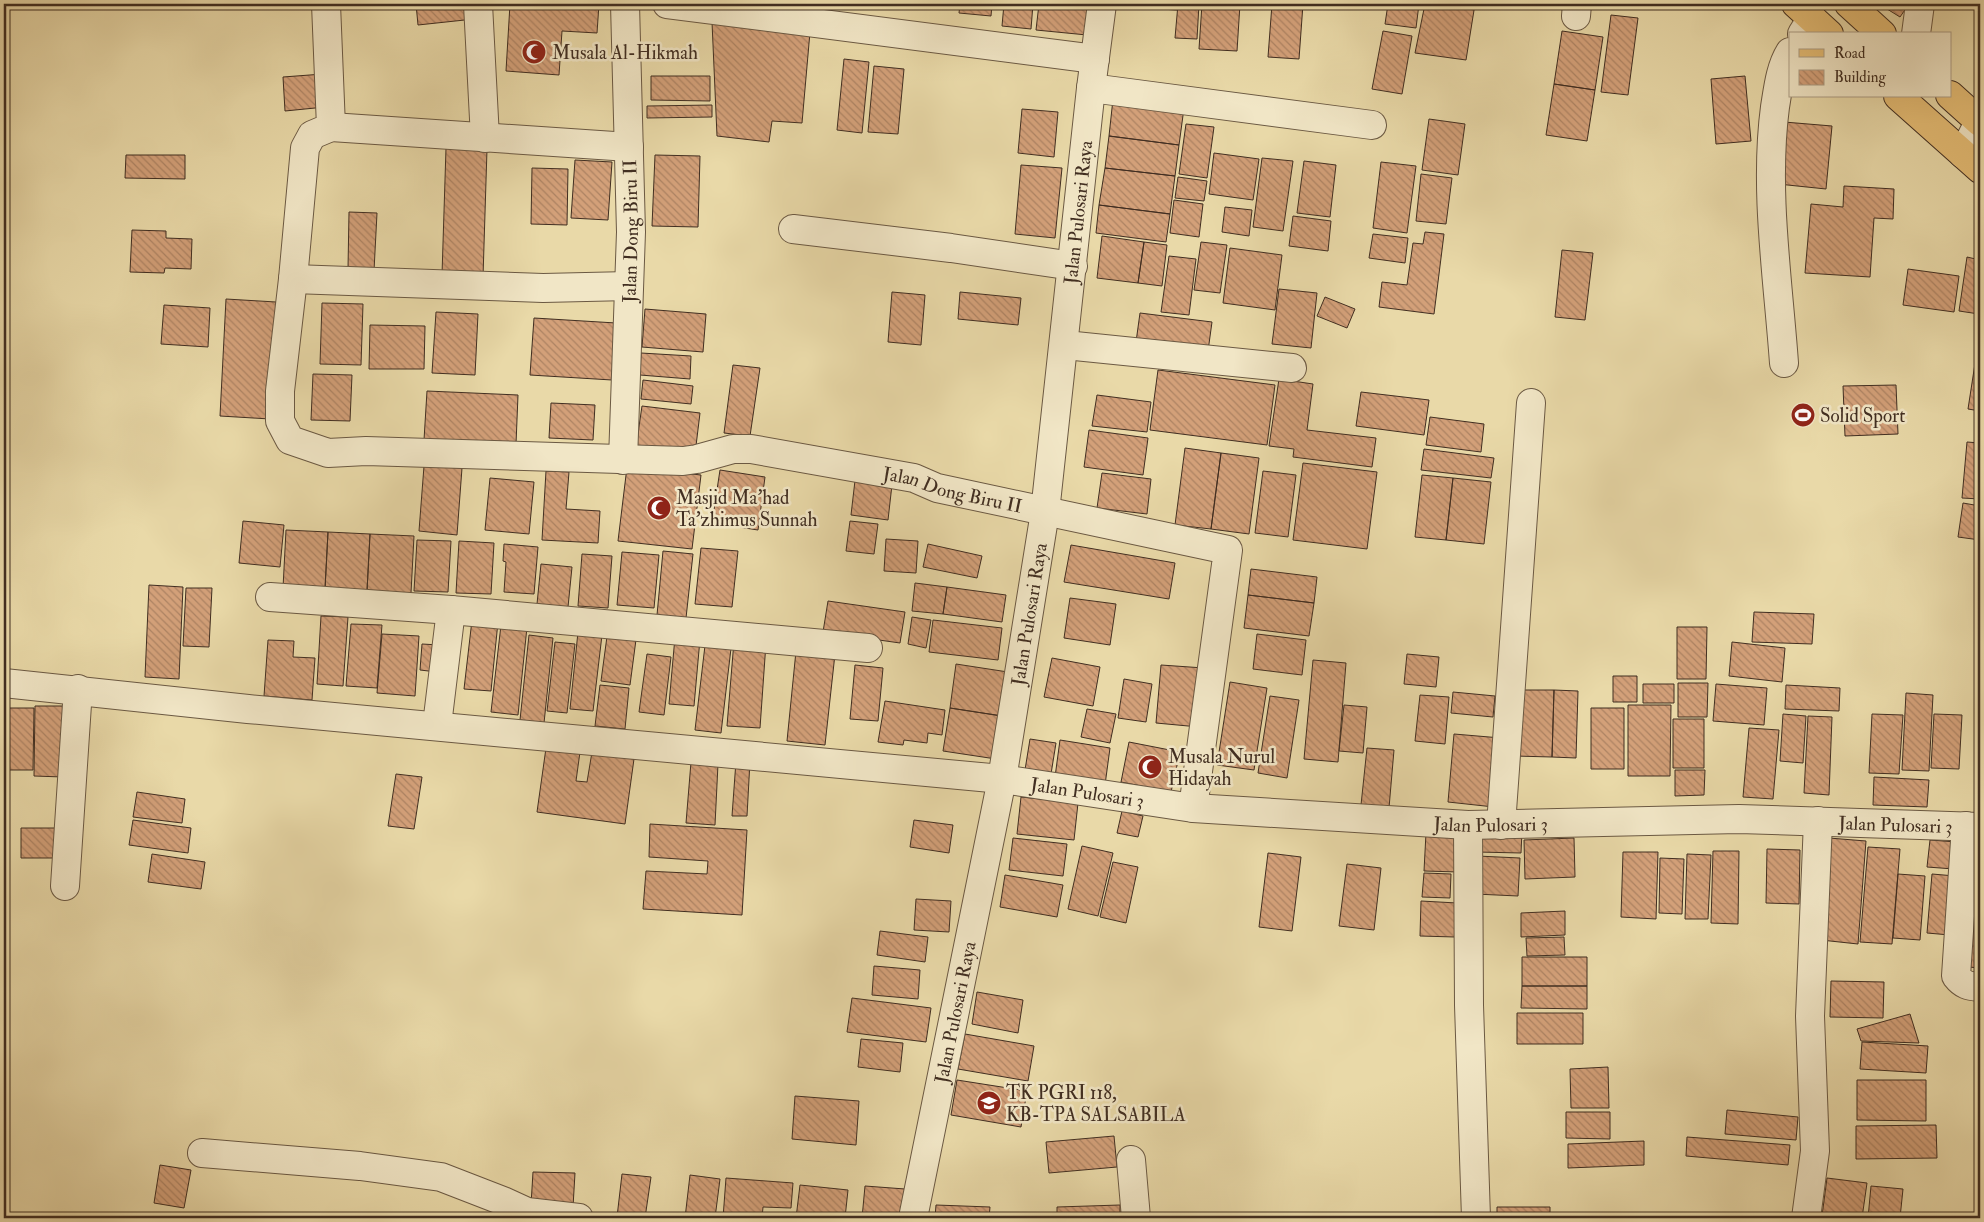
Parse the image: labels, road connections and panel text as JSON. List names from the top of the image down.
{
  "streets": {
    "street": ["Jalan Pulosari Raya", "Jalan Dong Biru II", "Jalan Pulosari 3"]
  },
  "crossings": [
    ["Jalan Pulosari Raya", "Jalan Dong Biru II"],
    ["Jalan Pulosari Raya", "Jalan Pulosari 3"],
    ["Jalan Dong Biru II", "Jalan Pulosari 3"]
  ],
  "places": {
    "mosque": ["Musala Al-Hikmah", "Masjid Ma'had Ta'zhimus Sunnah", "Musala Nurul Hidayah"],
    "sports": ["Solid Sport"],
    "school or university": ["TK PGRI 118, KB-TPA SALSABILA"]
  },
  "legend": ["Road", "Building"]
}
